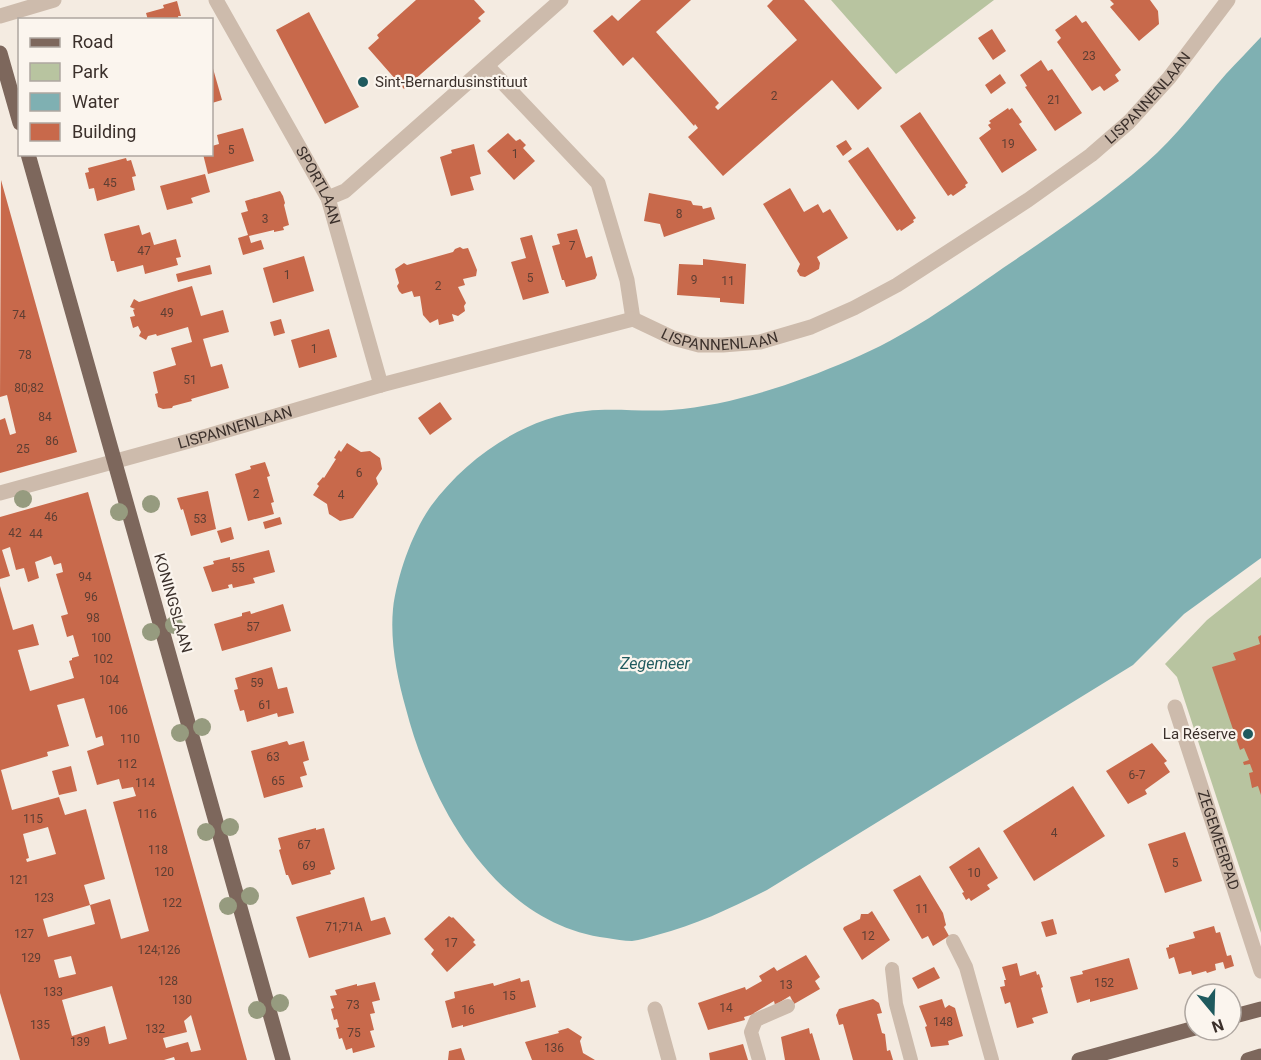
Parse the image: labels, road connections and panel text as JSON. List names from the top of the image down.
{
  "streets": {
    "main road": ["KONINGSLAAN"],
    "street": ["LISPANNENLAAN", "SPORTLAAN", "ZEGEMEERPAD"]
  },
  "crossings": [
    ["LISPANNENLAAN", "SPORTLAAN"],
    ["LISPANNENLAAN", "KONINGSLAAN"]
  ],
  "water": ["Zegemeer"],
  "places": ["Sint-Bernardusinstituut", "La Réserve"],
  "house_numbers": [
    "23",
    "2",
    "21",
    "19",
    "5",
    "1",
    "45",
    "8",
    "3",
    "7",
    "47",
    "1",
    "5",
    "9",
    "11",
    "2",
    "49",
    "74",
    "1",
    "78",
    "51",
    "80;82",
    "84",
    "86",
    "25",
    "6",
    "2",
    "4",
    "46",
    "53",
    "42",
    "44",
    "55",
    "94",
    "96",
    "98",
    "57",
    "100",
    "102",
    "104",
    "59",
    "61",
    "106",
    "110",
    "63",
    "112",
    "6-7",
    "65",
    "114",
    "116",
    "115",
    "4",
    "67",
    "118",
    "5",
    "69",
    "120",
    "10",
    "121",
    "123",
    "122",
    "11",
    "71;71A",
    "127",
    "12",
    "17",
    "124;126",
    "129",
    "128",
    "152",
    "13",
    "133",
    "15",
    "130",
    "73",
    "14",
    "16",
    "148",
    "135",
    "132",
    "75",
    "139",
    "136"
  ],
  "legend": [
    "Road",
    "Park",
    "Water",
    "Building"
  ],
  "north": "bottom"
}
